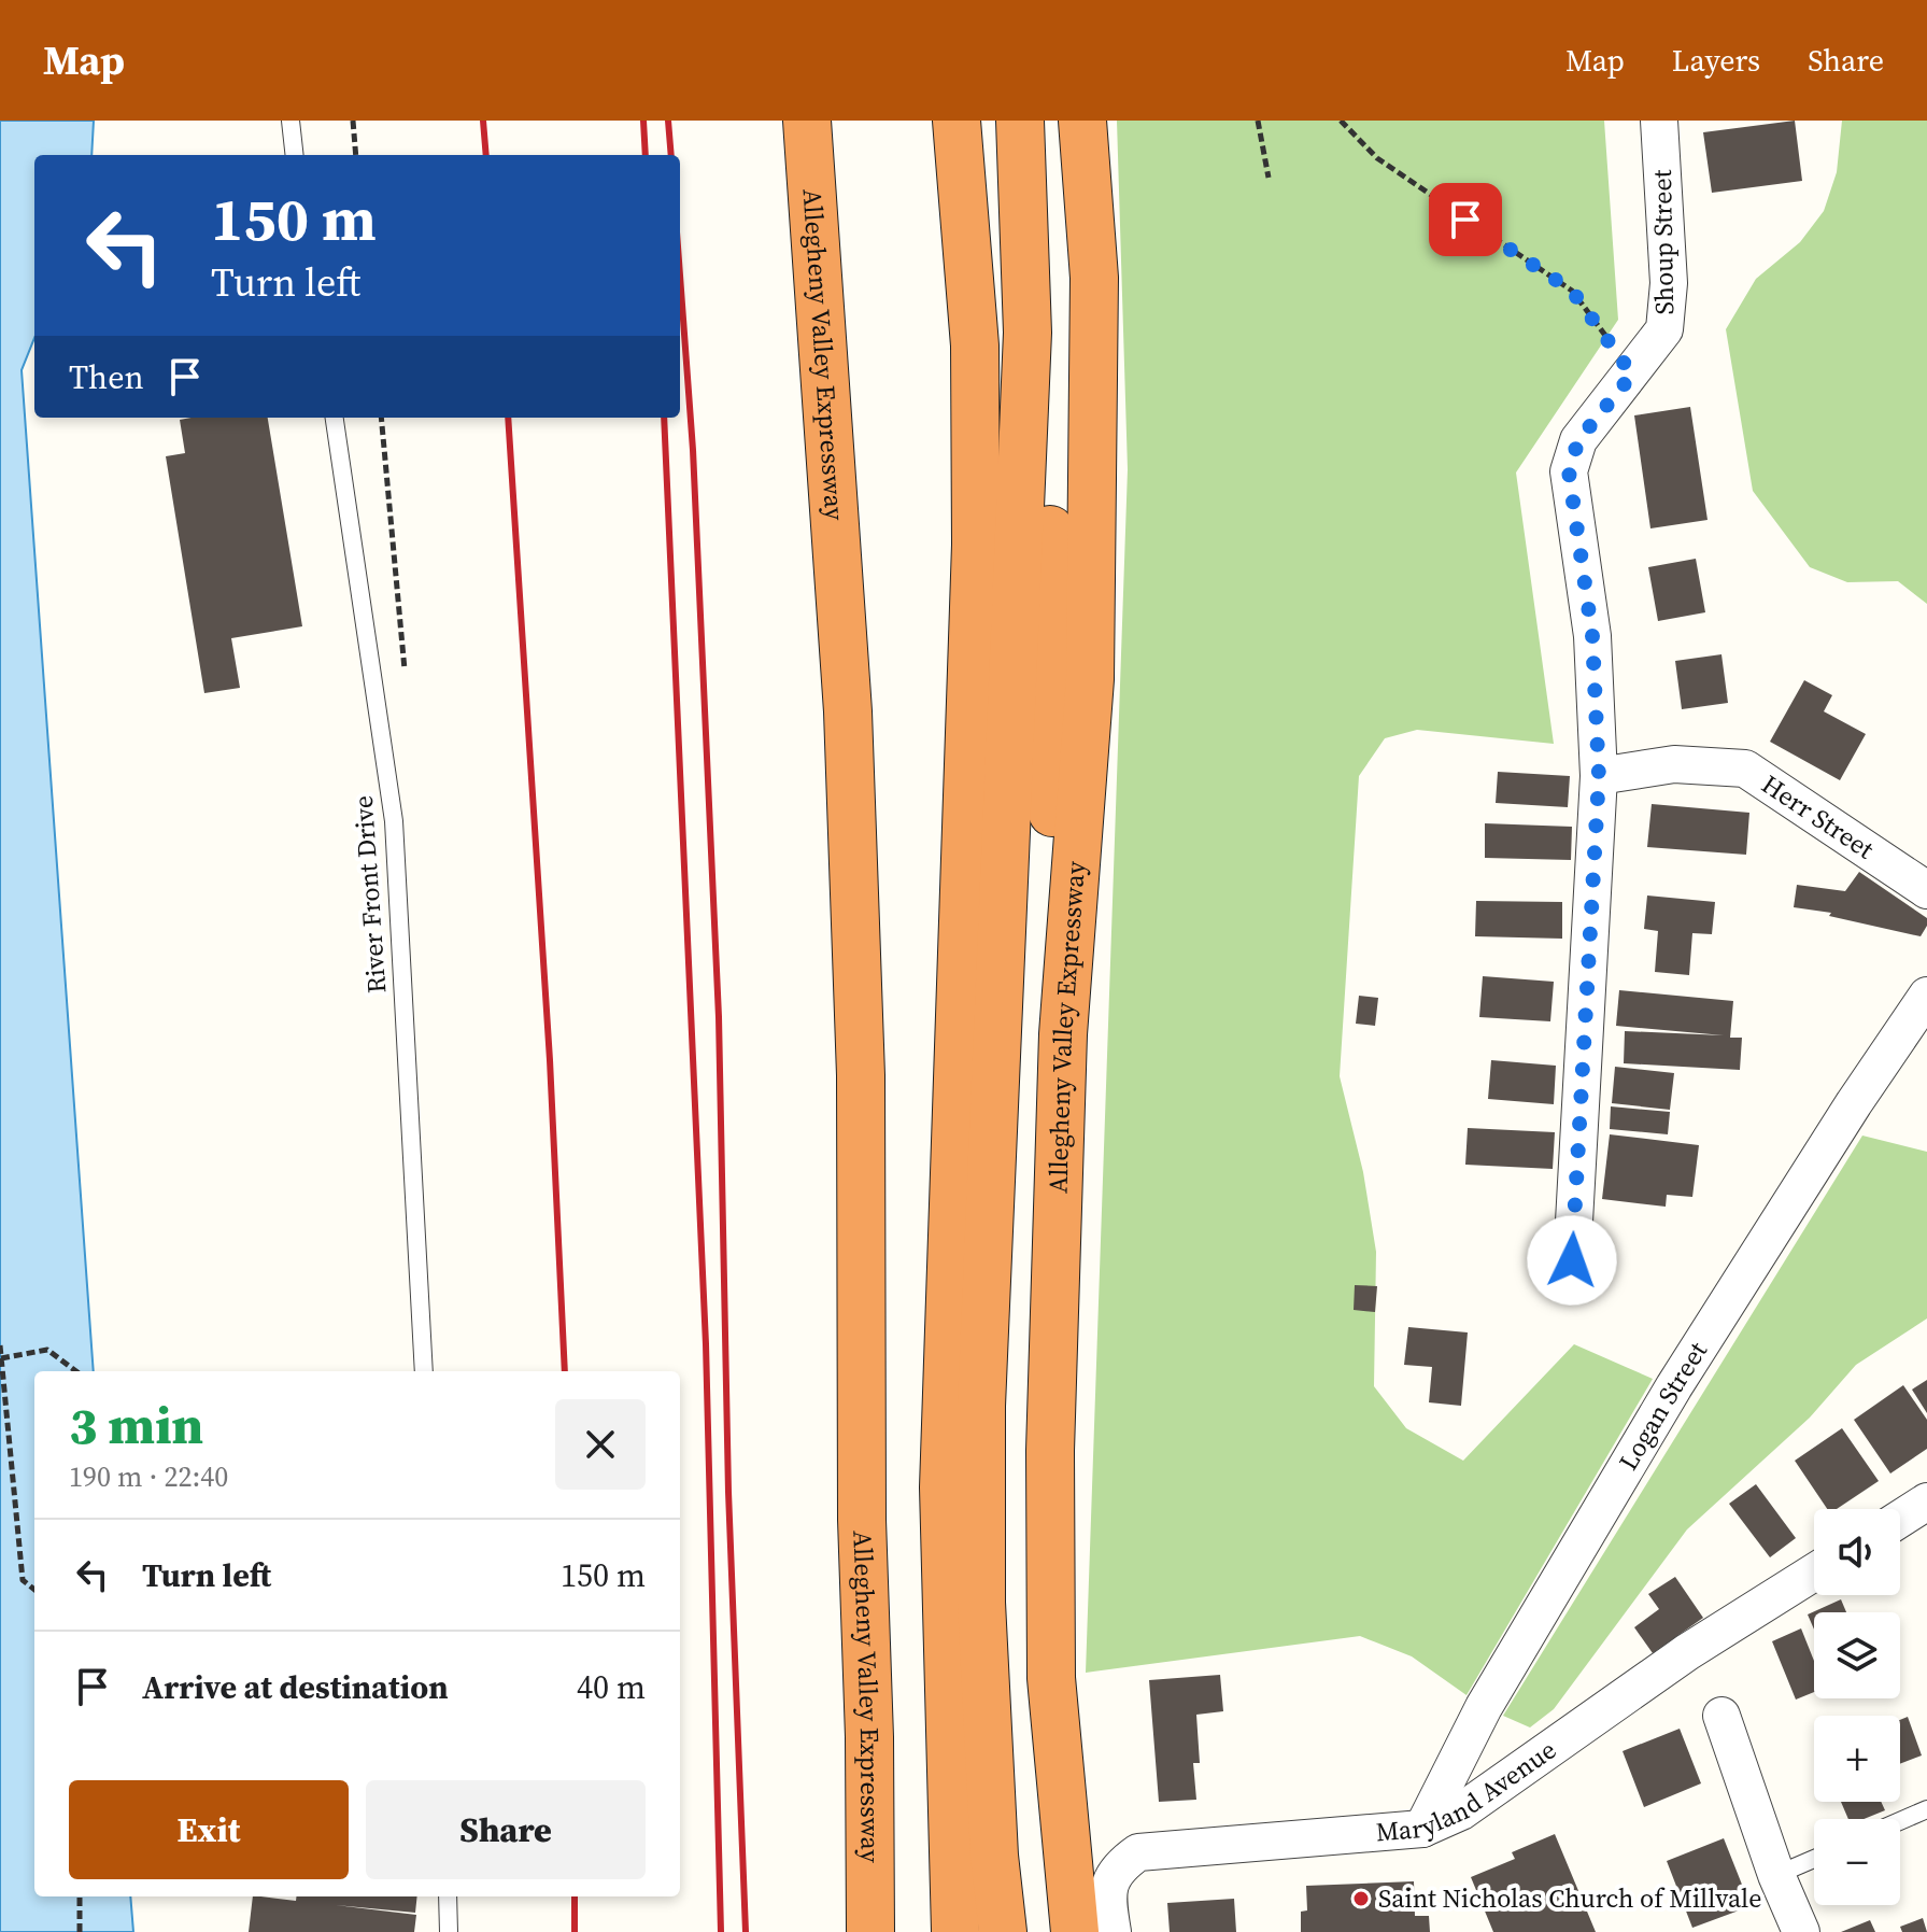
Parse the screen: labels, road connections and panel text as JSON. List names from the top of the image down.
{
  "streets": {
    "highway": ["Allegheny Valley Expressway"],
    "street": [
      "Shoup Street",
      "Herr Street",
      "Logan Street",
      "Maryland Avenue"
    ],
    "lane": ["River Front Drive"]
  },
  "crossings": [
    ["Shoup Street", "Herr Street"],
    ["Logan Street", "Maryland Avenue"]
  ],
  "places": ["Saint Nicholas Church of Millvale"],
  "page": {
    "header": "Map",
    "nav": ["Map", "Layers", "Share"],
    "turn": ["150 m", "Turn left"],
    "then": "Then",
    "heading": ["3 min", "190 m · 22:40"],
    "map_buttons": ["+", "−"],
    "list": [
      {
        "name": "Turn left",
        "value": "150 m"
      },
      {
        "name": "Arrive at destination",
        "value": "40 m"
      }
    ],
    "buttons": ["Exit", "Share"]
  }
}
